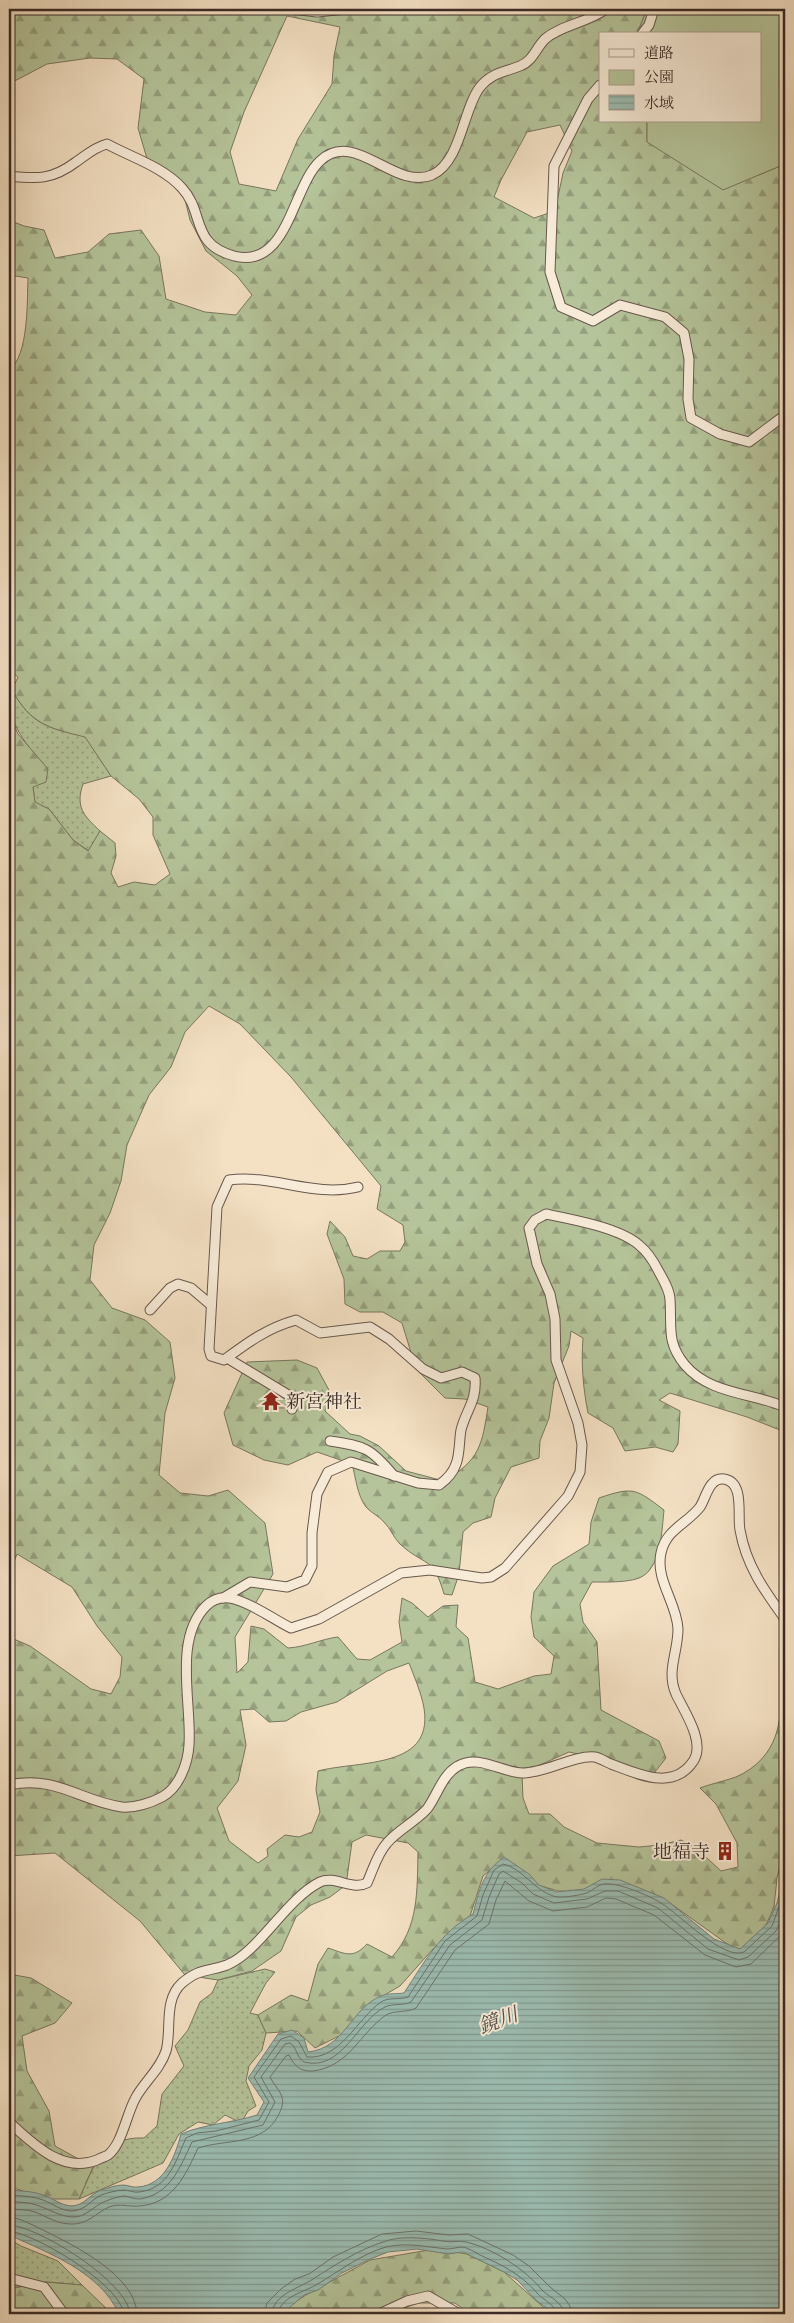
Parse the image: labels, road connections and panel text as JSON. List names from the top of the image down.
{
  "water": ["鏡川"],
  "places": {
    "temple": ["新宮神社"],
    "building": ["地福寺"]
  },
  "legend": ["道路", "公園", "水域"]
}
